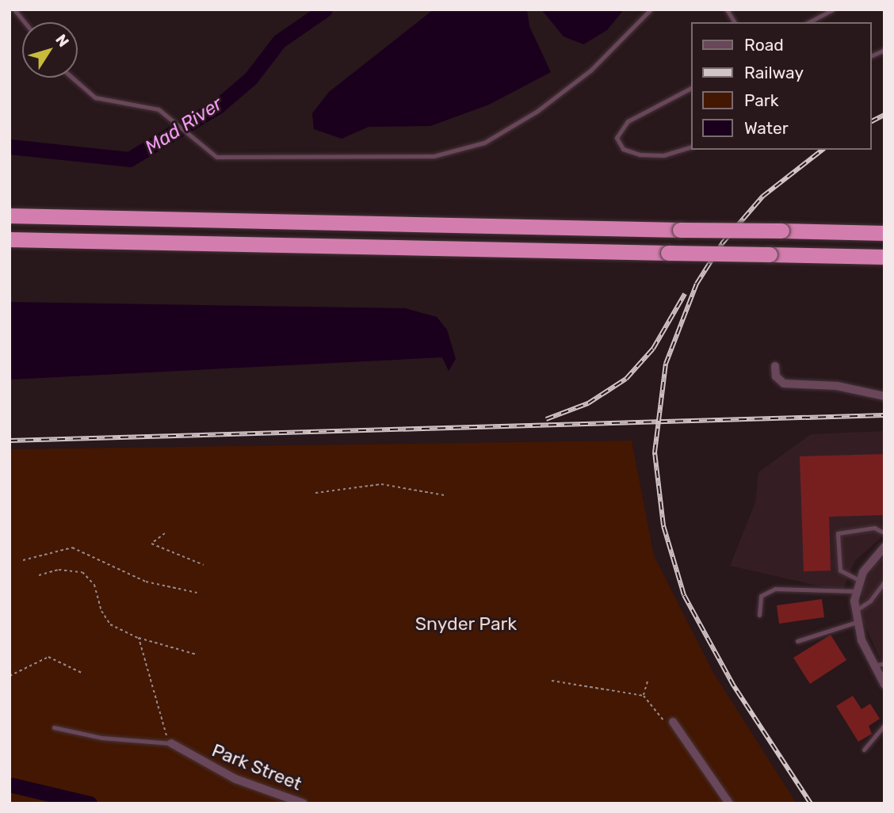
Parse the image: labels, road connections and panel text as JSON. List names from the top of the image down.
{
  "streets": {
    "street": ["Park Street"]
  },
  "water": ["Mad River"],
  "parks": ["Snyder Park"],
  "legend": [
    "Road",
    "Railway",
    "Park",
    "Water"
  ],
  "north": "top right"
}
